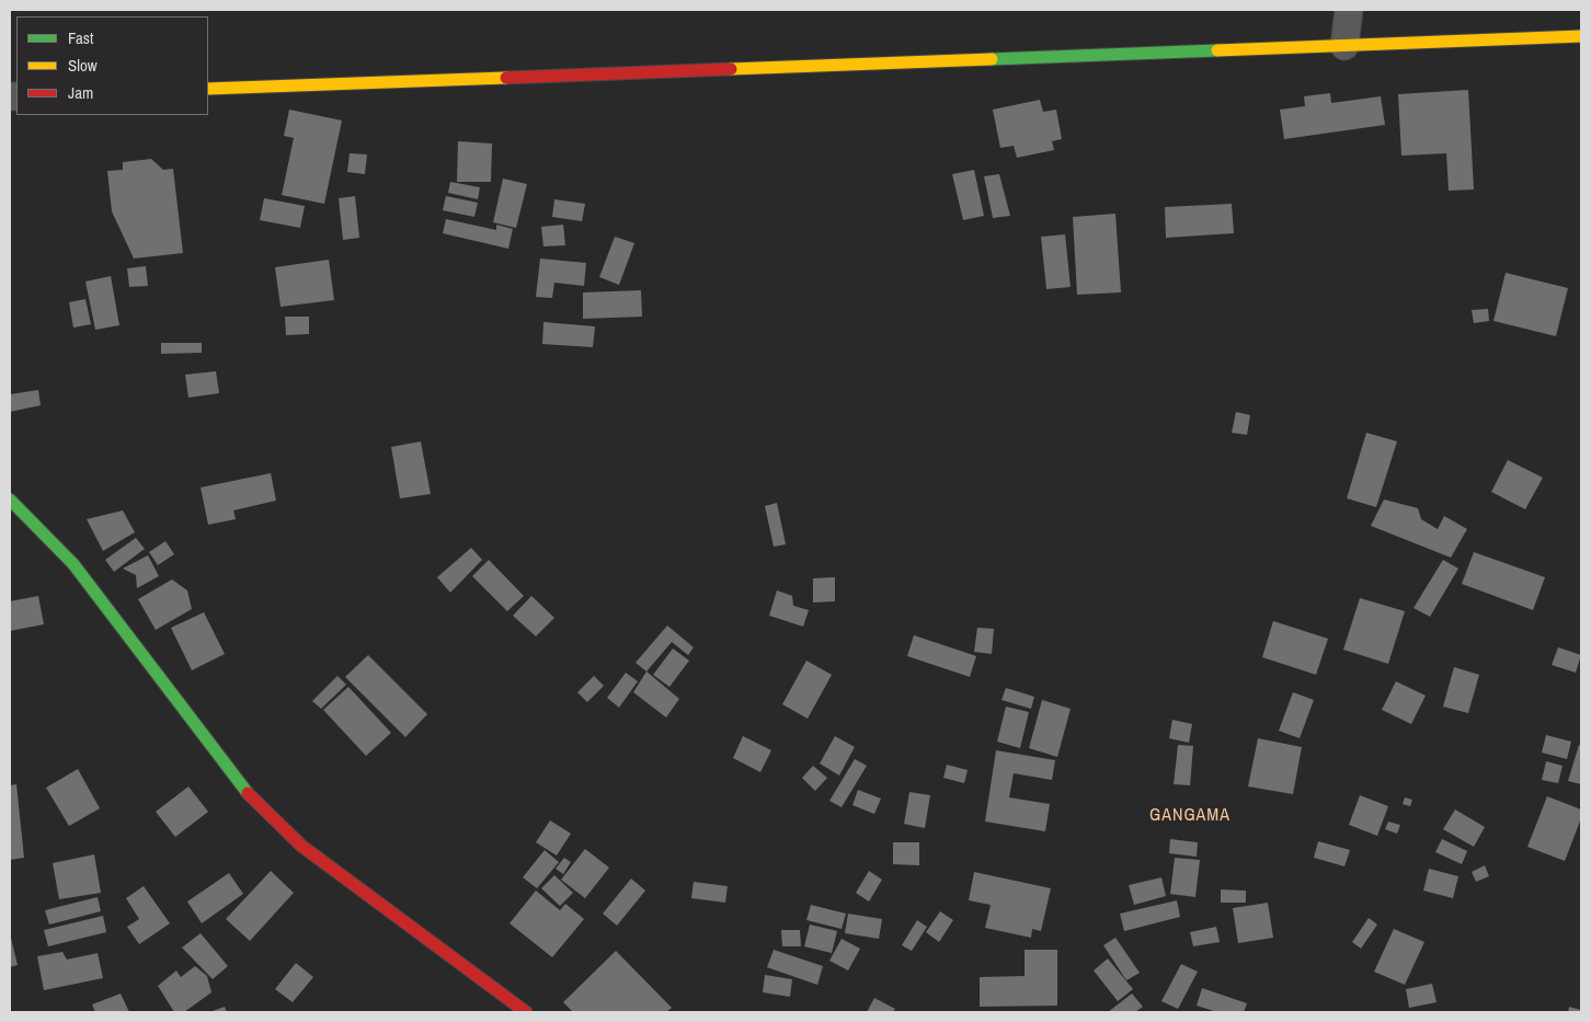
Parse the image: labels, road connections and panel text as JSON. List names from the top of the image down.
{
  "districts": ["GANGAMA"],
  "legend": ["Fast", "Slow", "Jam"]
}
